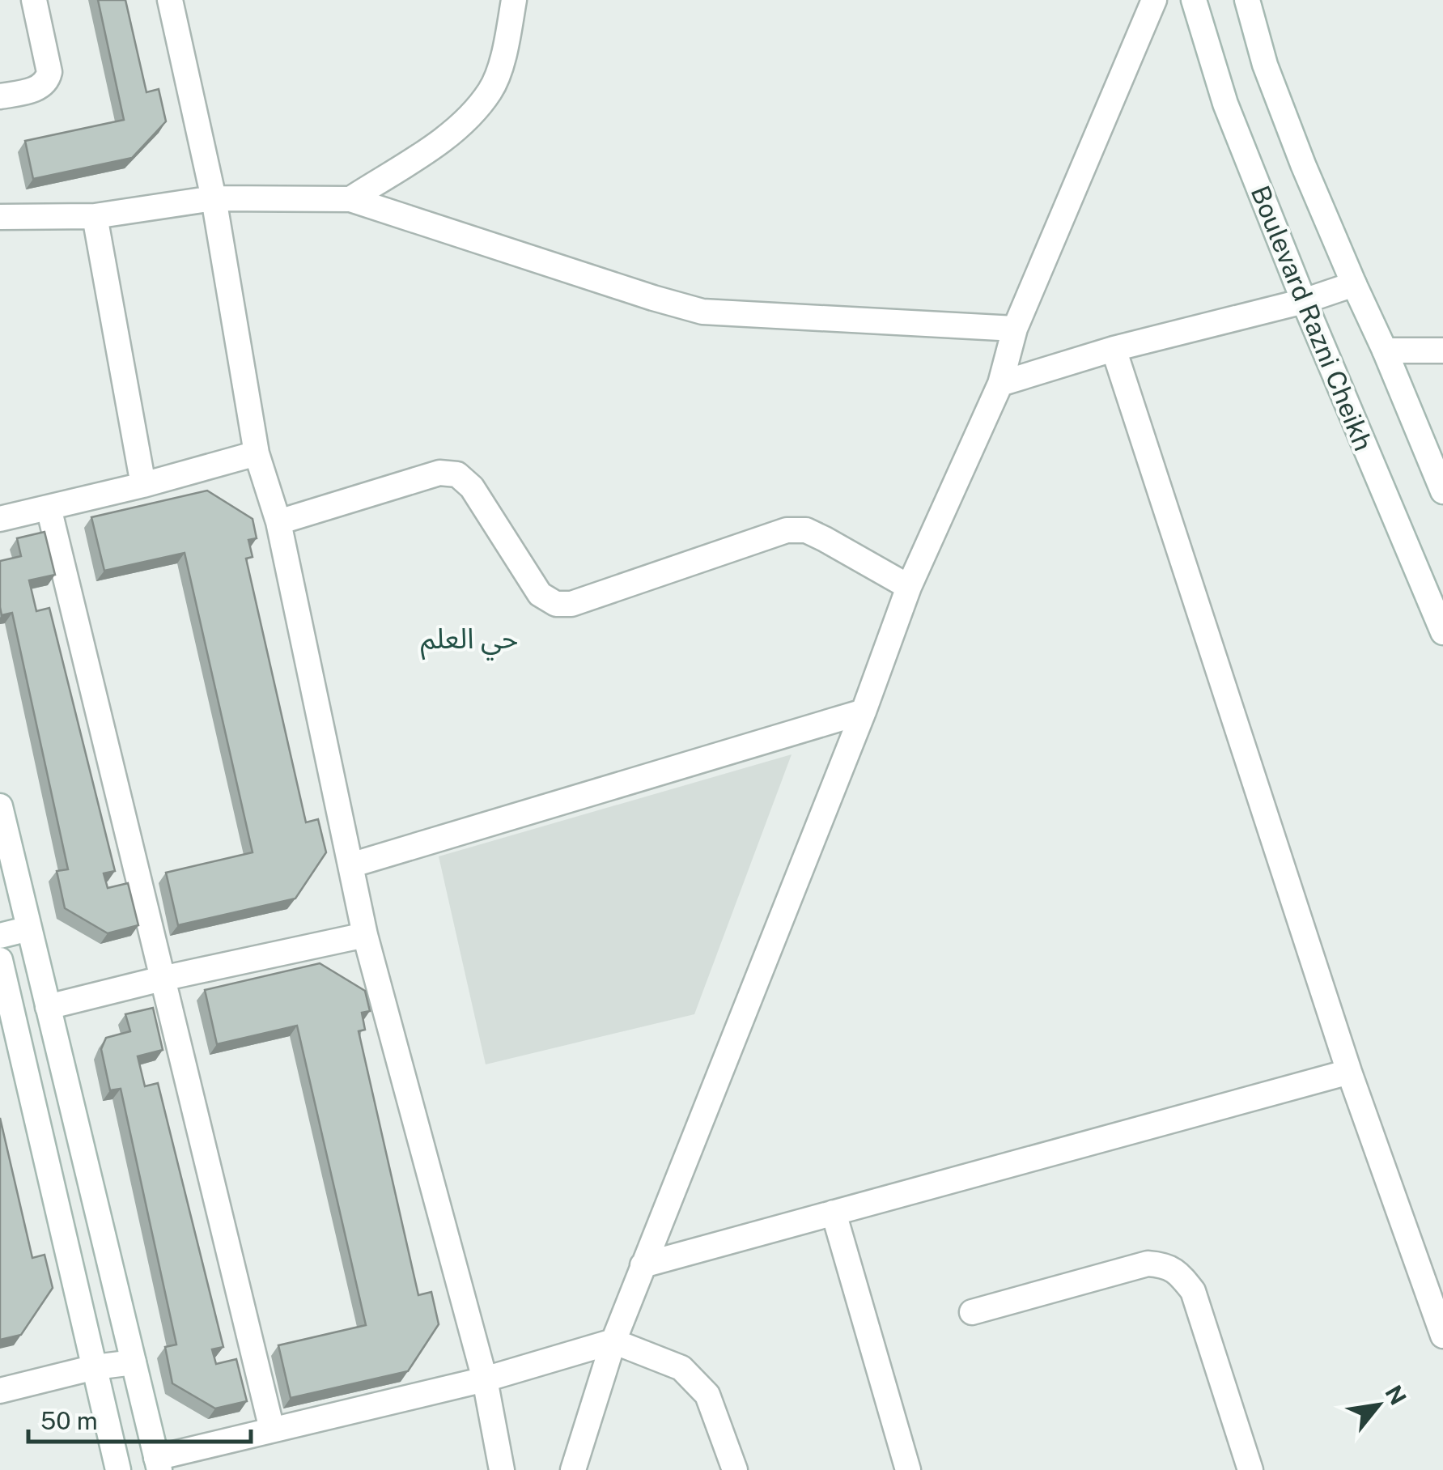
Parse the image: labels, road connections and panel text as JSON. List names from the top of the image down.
{
  "streets": {
    "street": ["Boulevard Razni Cheikh"]
  },
  "districts": ["حي العلم"],
  "scale_bar": "50 m",
  "north": "top right"
}
